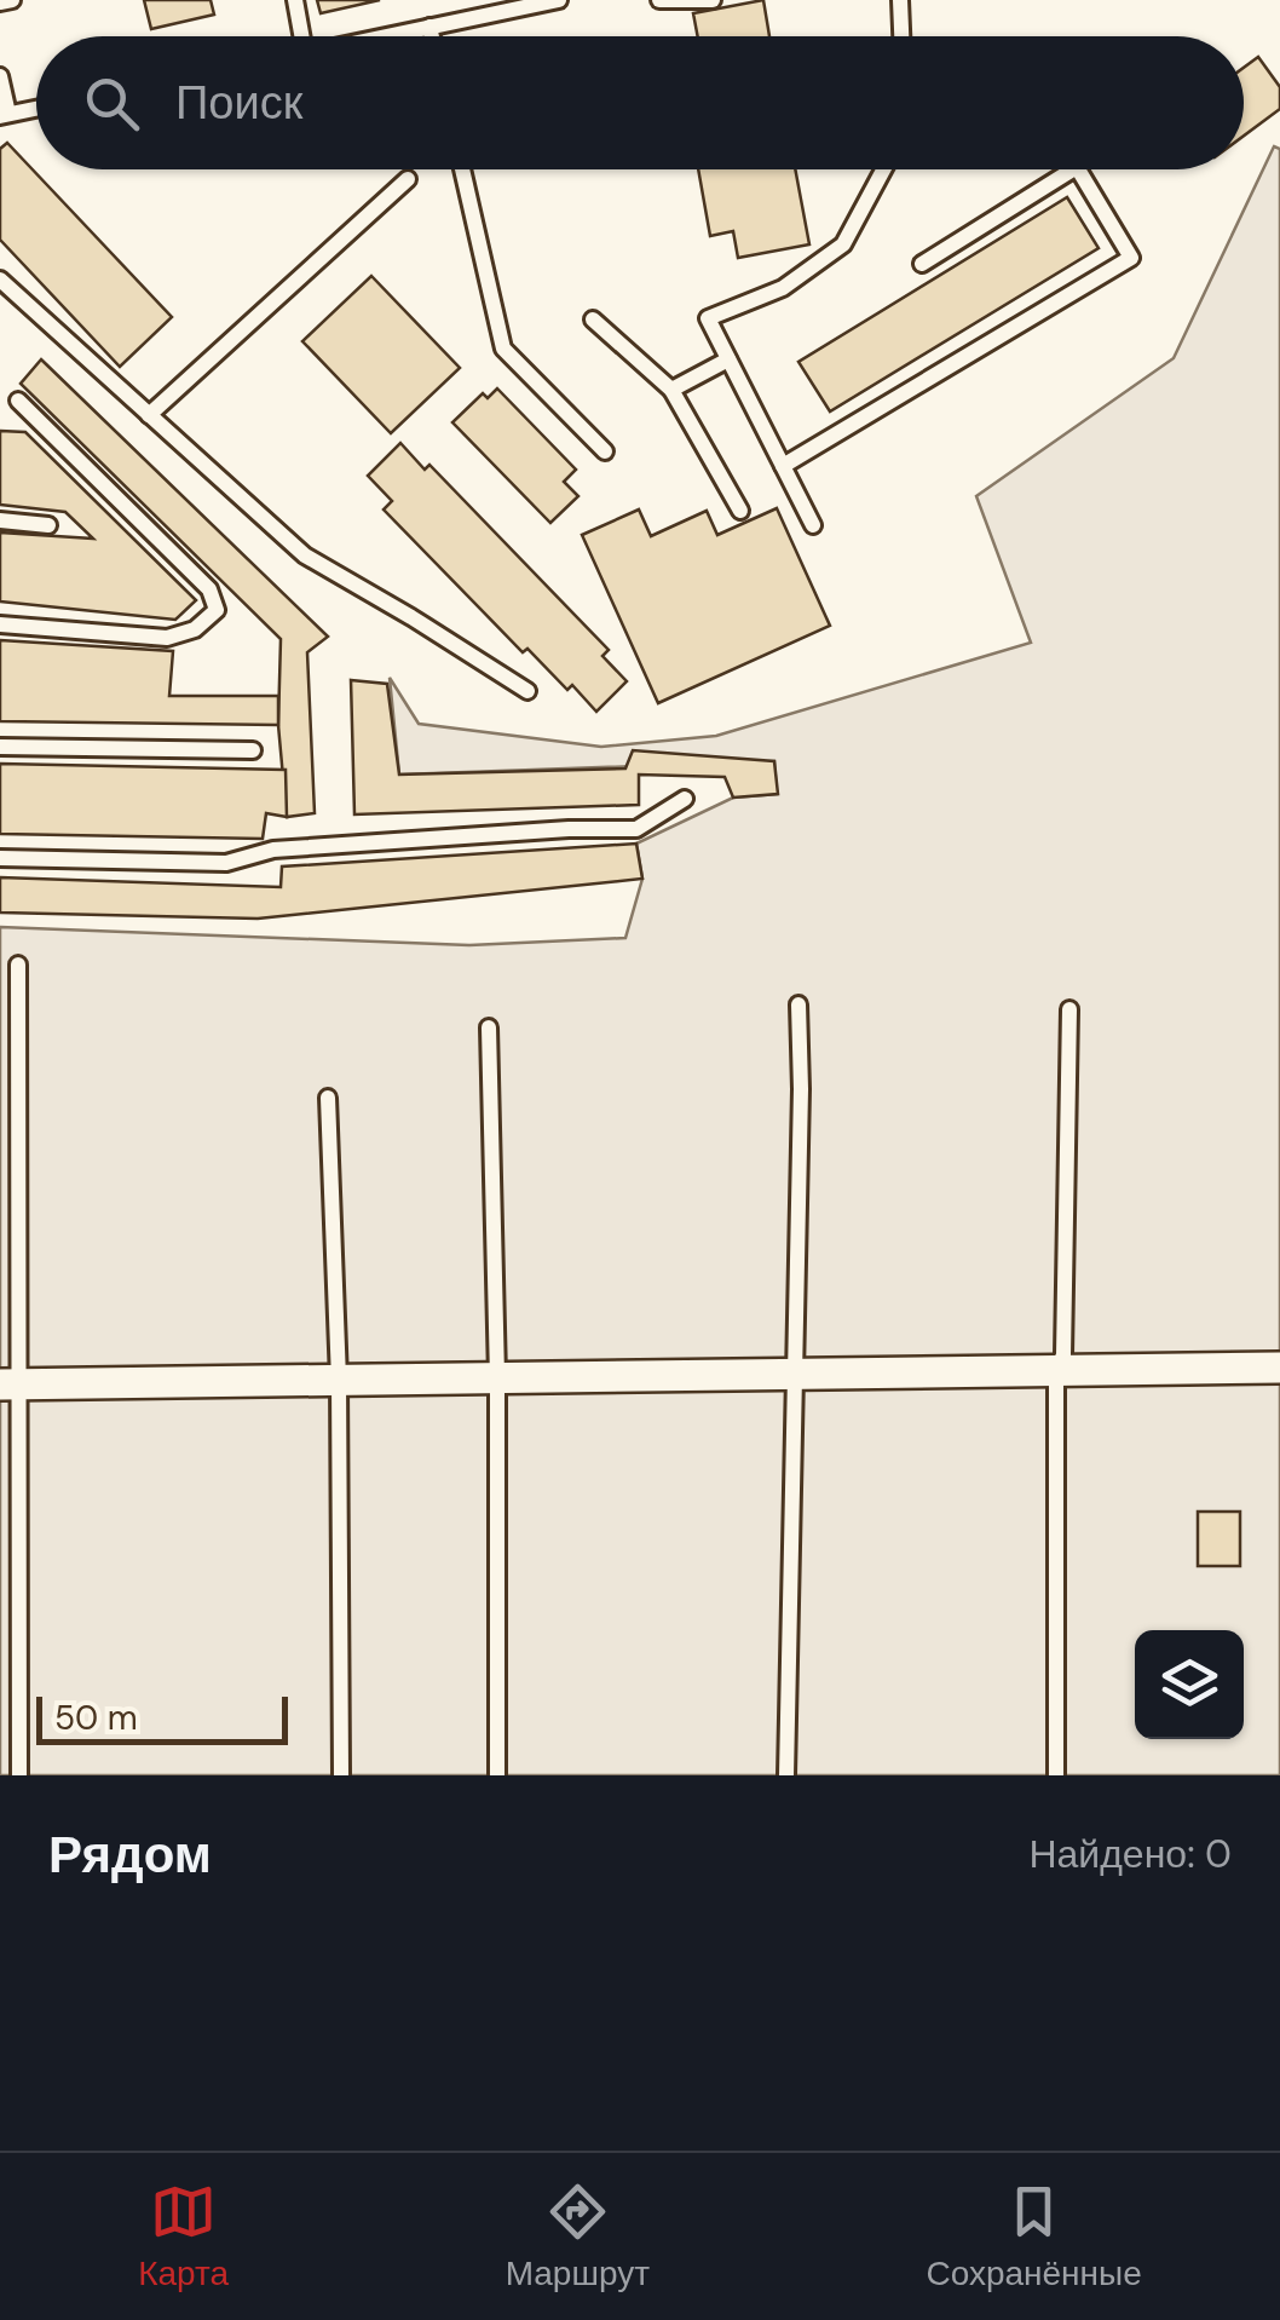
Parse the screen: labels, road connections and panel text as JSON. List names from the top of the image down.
{
  "scale_bar": "50 m",
  "page": {
    "search": "Поиск",
    "scale": "50 m",
    "heading": ["Рядом", "Найдено: 0"],
    "nav": ["Карта", "Маршрут", "Сохранённые"]
  }
}
